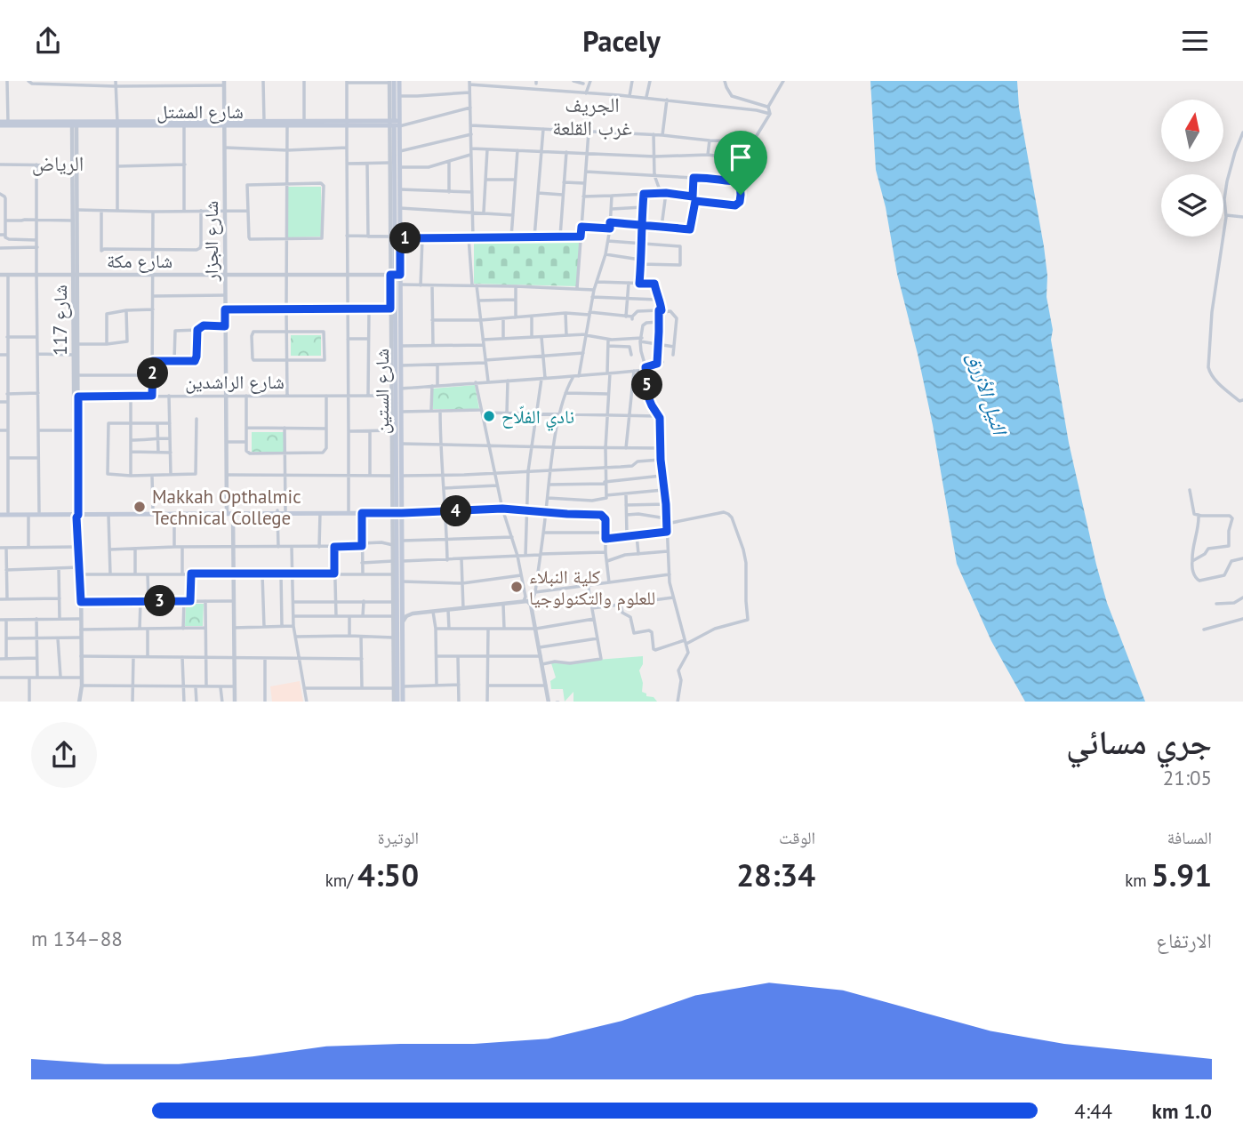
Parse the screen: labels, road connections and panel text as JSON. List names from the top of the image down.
{
  "streets": {
    "main road": ["شارع المشتل", "شارع الستين"],
    "street": [
      "شارع الجزار",
      "شارع مكة",
      "شارع 117",
      "شارع الراشدين"
    ]
  },
  "crossings": [
    ["شارع المشتل", "شارع الجزار"],
    ["شارع المشتل", "شارع 117"],
    ["شارع المشتل", "شارع الستين"],
    ["شارع الجزار", "شارع مكة"],
    ["شارع الجزار", "شارع الراشدين"],
    ["شارع مكة", "شارع 117"],
    ["شارع مكة", "شارع الستين"],
    ["شارع 117", "شارع الراشدين"],
    ["شارع الراشدين", "شارع الستين"]
  ],
  "districts": ["الجريف غرب القلعة", "الرياض"],
  "water": ["النيل الأزرق"],
  "places": ["نادي الفلّاح", "Makkah Opthalmic Technical College", "كلية النبلاء للعلوم والتكنولوجيا"],
  "north": "top",
  "page": {
    "header": "Pacely",
    "pins": [
      "1",
      "2",
      "5",
      "4",
      "3"
    ],
    "heading": ["جري مسائي", "21:05"],
    "stats": [
      ["المسافة", "5.91 km"],
      ["الوقت", "28:34"],
      ["الوتيرة", "4:50 /km"]
    ],
    "chart": ["الارتفاع", "88–134 m"],
    "list": [
      {
        "name": "1.0 km",
        "note": "4:44"
      }
    ]
  }
}
